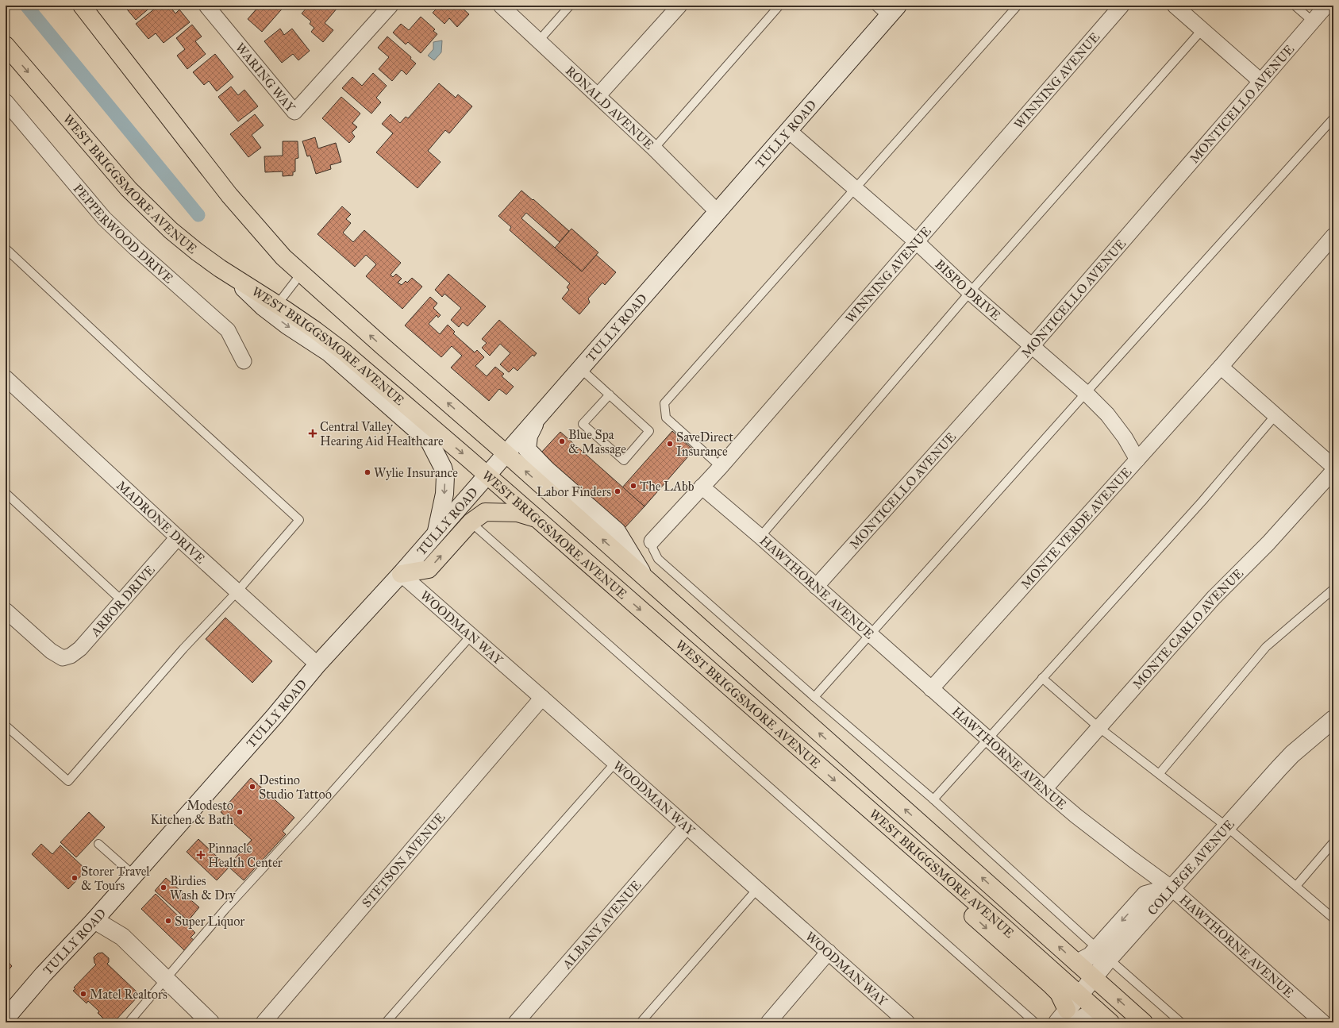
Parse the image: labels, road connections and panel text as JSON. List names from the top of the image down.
{
  "streets": {
    "main road": ["TULLY ROAD", "WEST BRIGGSMORE AVENUE", "COLLEGE AVENUE"],
    "street": [
      "WARING WAY",
      "WINNING AVENUE",
      "MONTICELLO AVENUE",
      "RONALD AVENUE",
      "PEPPERWOOD DRIVE",
      "BISPO DRIVE",
      "MADRONE DRIVE",
      "MONTE VERDE AVENUE",
      "HAWTHORNE AVENUE",
      "ARBOR DRIVE",
      "WOODMAN WAY",
      "MONTE CARLO AVENUE",
      "STETSON AVENUE",
      "ALBANY AVENUE"
    ]
  },
  "crossings": [
    ["WINNING AVENUE", "BISPO DRIVE"],
    ["WINNING AVENUE", "HAWTHORNE AVENUE"],
    ["MONTICELLO AVENUE", "BISPO DRIVE"],
    ["MONTICELLO AVENUE", "HAWTHORNE AVENUE"],
    ["RONALD AVENUE", "TULLY ROAD"],
    ["TULLY ROAD", "WEST BRIGGSMORE AVENUE"],
    ["TULLY ROAD", "BISPO DRIVE"],
    ["TULLY ROAD", "MADRONE DRIVE"],
    ["TULLY ROAD", "WOODMAN WAY"],
    ["WEST BRIGGSMORE AVENUE", "COLLEGE AVENUE"],
    ["BISPO DRIVE", "MONTE VERDE AVENUE"],
    ["MADRONE DRIVE", "ARBOR DRIVE"],
    ["MONTE VERDE AVENUE", "HAWTHORNE AVENUE"],
    ["HAWTHORNE AVENUE", "MONTE CARLO AVENUE"],
    ["HAWTHORNE AVENUE", "COLLEGE AVENUE"],
    ["WOODMAN WAY", "STETSON AVENUE"],
    ["WOODMAN WAY", "ALBANY AVENUE"]
  ],
  "places": {
    "health": ["Central Valley Hearing Aid Healthcare", "Pinnacle Health Center"],
    "other": [
      "Blue Spa & Massage",
      "SaveDirect Insurance",
      "Wylie Insurance",
      "The LAbb",
      "Labor Finders",
      "Destino Studio Tattoo",
      "Modesto Kitchen & Bath",
      "Storer Travel & Tours",
      "Birdies Wash & Dry",
      "Super Liquor",
      "Matel Realtors"
    ]
  }
}
